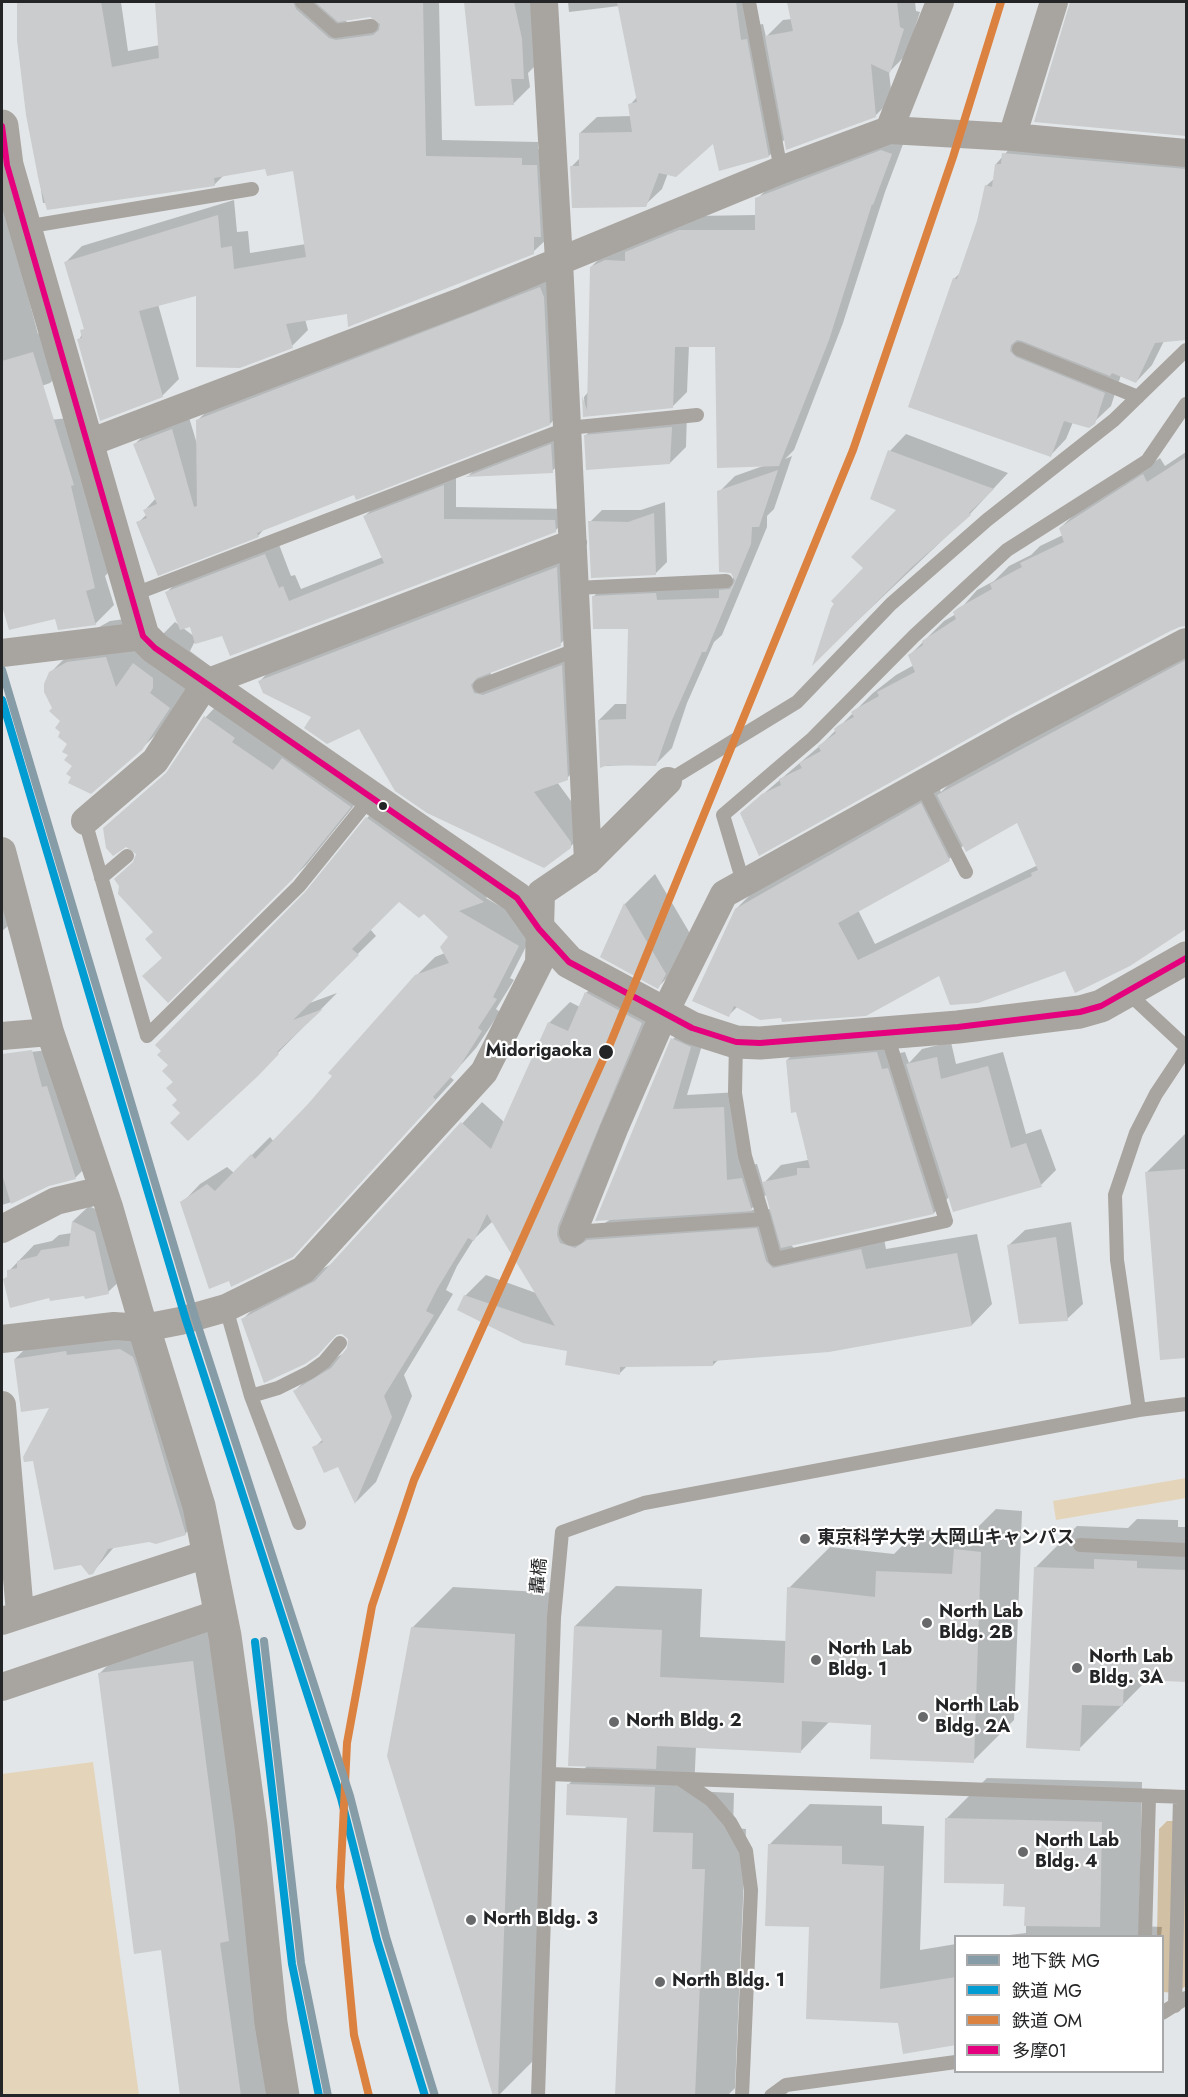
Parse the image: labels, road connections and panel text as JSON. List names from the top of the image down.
{
  "streets": {
    "lane": ["轟橋"]
  },
  "places": [
    "Midorigaoka",
    "東京科学大学 大岡山キャンパス",
    "North Lab Bldg. 2B",
    "North Lab Bldg. 1",
    "North Lab Bldg. 3A",
    "North Lab Bldg. 2A",
    "North Bldg. 2",
    "North Lab Bldg. 4",
    "North Bldg. 3",
    "North Bldg. 1"
  ],
  "lines": [
    "rail line OM",
    "transit line 多摩01",
    "metro line MG",
    "rail line MG"
  ],
  "legend": [
    "地下鉄 MG",
    "鉄道 MG",
    "鉄道 OM",
    "多摩01"
  ]
}
